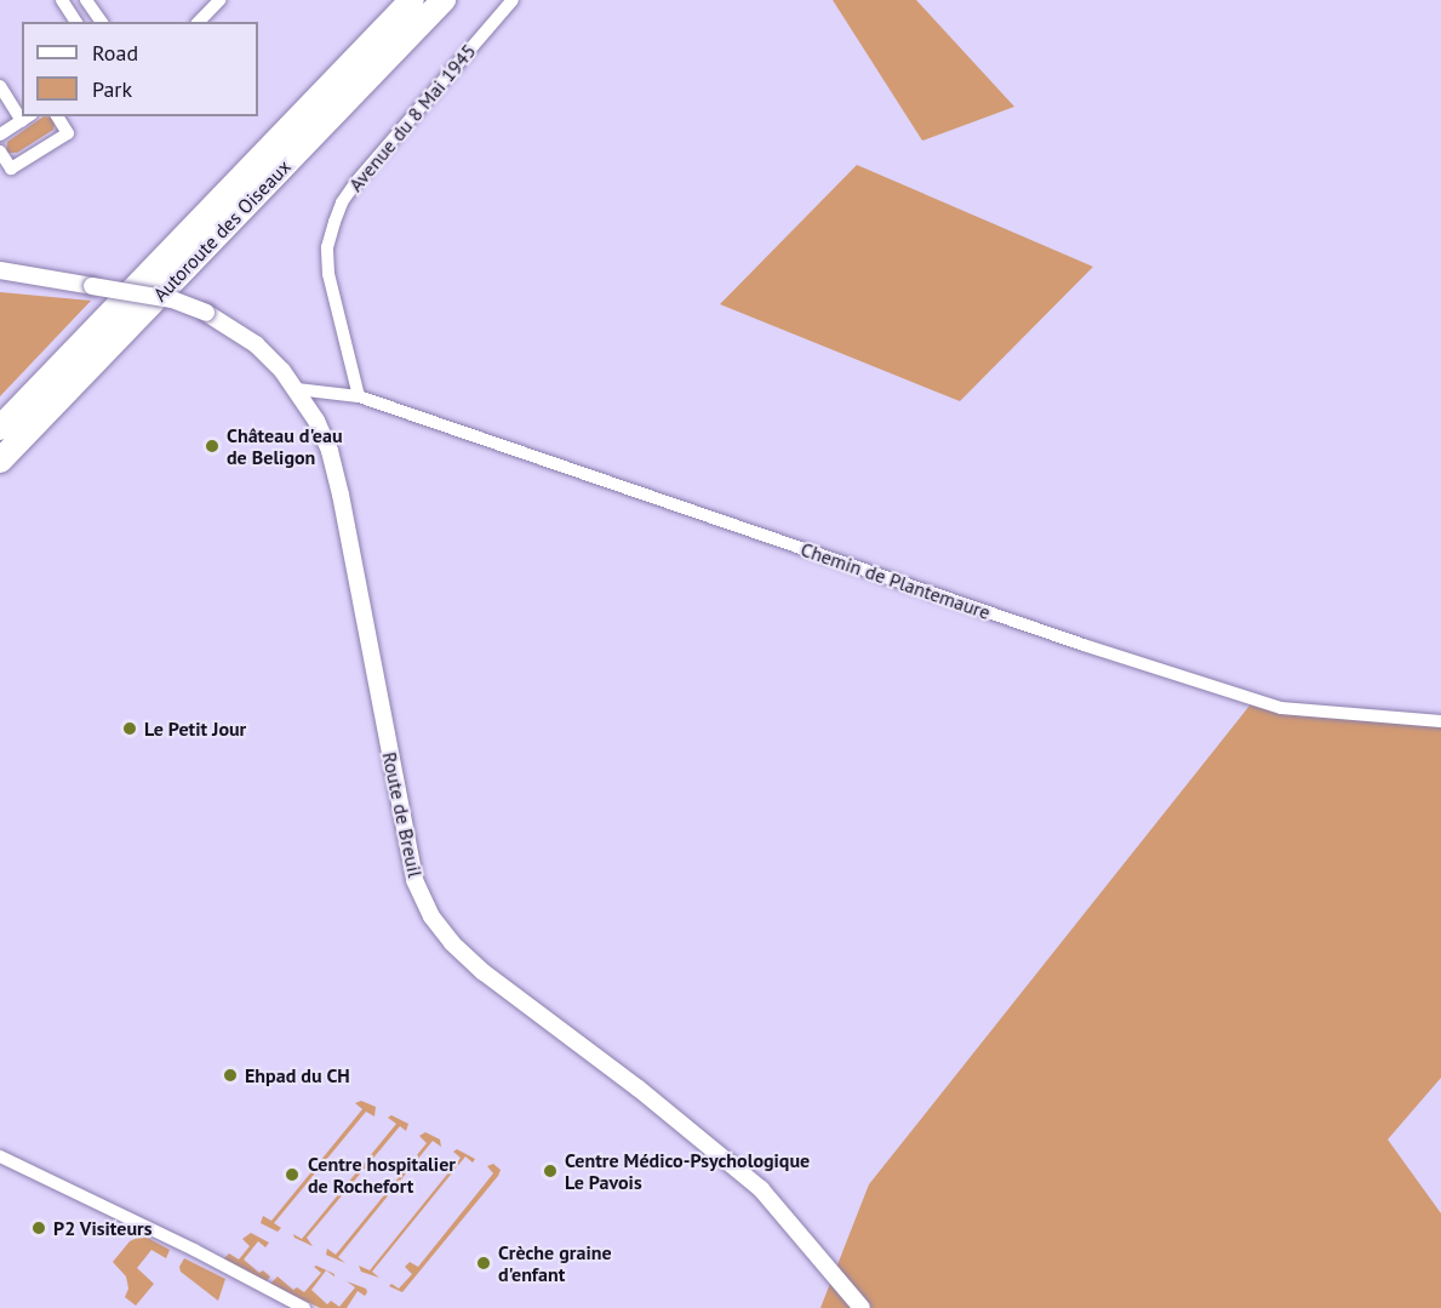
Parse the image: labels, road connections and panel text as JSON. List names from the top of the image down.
{
  "streets": {
    "highway": ["Autoroute des Oiseaux"],
    "street": ["Avenue du 8 Mai 1945", "Chemin de Plantemaure", "Route de Breuil"]
  },
  "crossings": [
    ["Avenue du 8 Mai 1945", "Chemin de Plantemaure"]
  ],
  "places": [
    "Château d'eau de Beligon",
    "Le Petit Jour",
    "Ehpad du CH",
    "Centre Médico-Psychologique Le Pavois",
    "Centre hospitalier de Rochefort",
    "P2 Visiteurs",
    "Crèche graine d'enfant"
  ],
  "legend": ["Road", "Park"]
}
